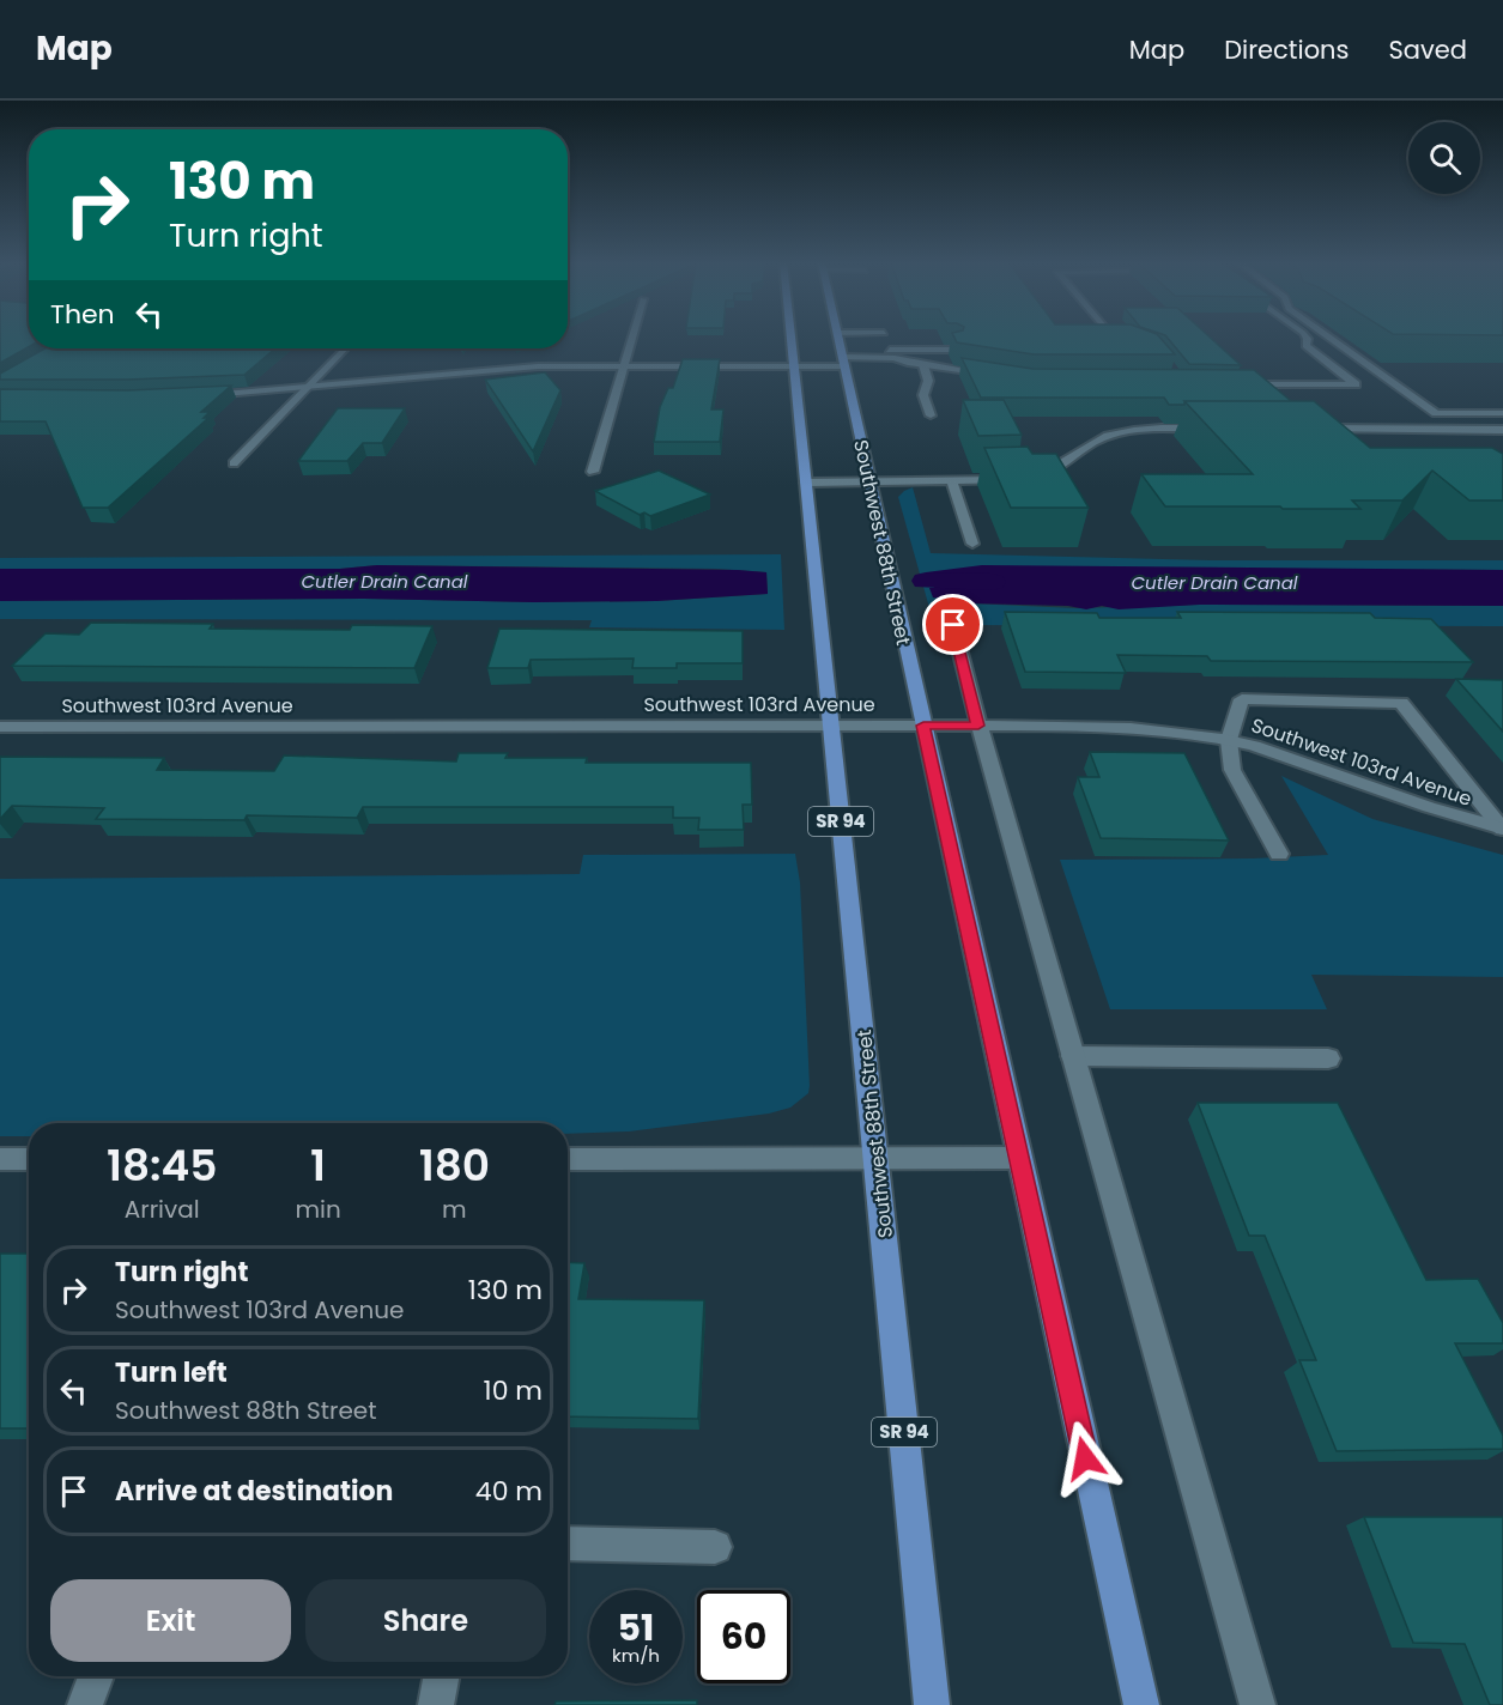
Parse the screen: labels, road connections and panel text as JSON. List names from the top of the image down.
{
  "streets": {
    "main road": ["Southwest 88th Street", "SR 94"],
    "street": ["Southwest 103rd Avenue"]
  },
  "crossings": [
    ["Southwest 88th Street", "Southwest 103rd Avenue"]
  ],
  "water": ["Cutler Drain Canal"],
  "page": {
    "header": "Map",
    "nav": ["Map", "Directions", "Saved"],
    "turn": ["130 m", "Turn right"],
    "then": "Then",
    "eta": [
      "18:45",
      "Arrival",
      "1",
      "min",
      "180",
      "m"
    ],
    "list": [
      {
        "name": "Turn right",
        "note": "Southwest 103rd Avenue",
        "value": "130 m"
      },
      {
        "name": "Turn left",
        "note": "Southwest 88th Street",
        "value": "10 m"
      },
      {
        "name": "Arrive at destination",
        "value": "40 m"
      }
    ],
    "buttons": ["Exit", "Share"],
    "speed": "51 km/h",
    "limit": "60"
  }
}
